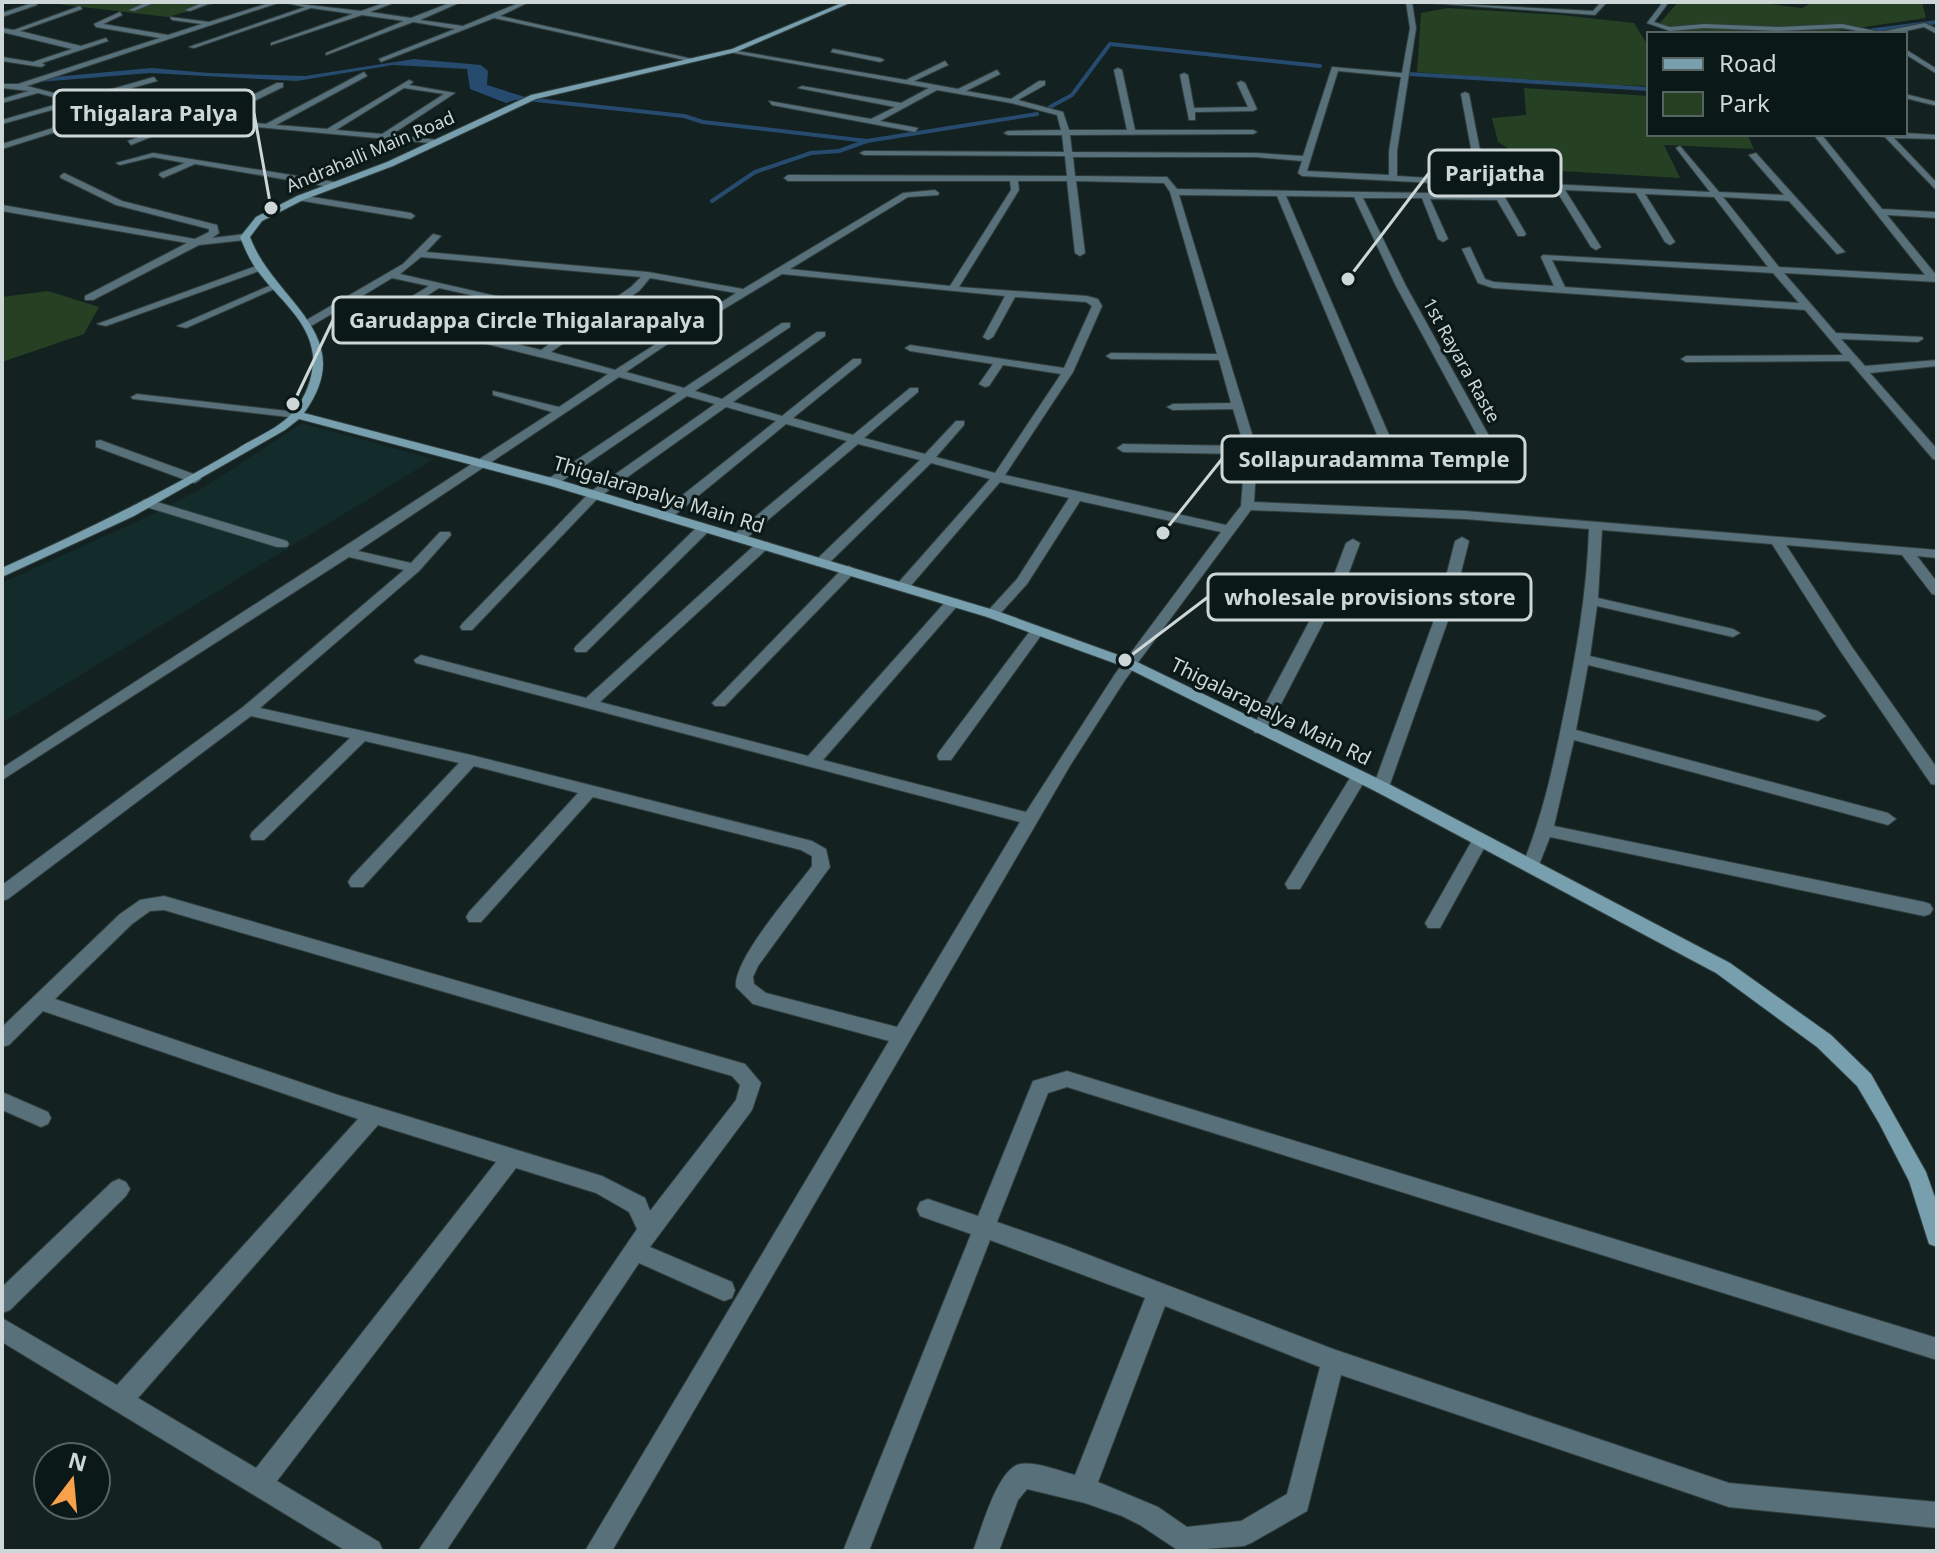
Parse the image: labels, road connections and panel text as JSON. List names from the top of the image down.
{
  "streets": {
    "main road": ["Andrahalli Main Road", "Thigalarapalya Main Rd"],
    "street": ["1st Rayara Raste"]
  },
  "places": [
    "Thigalara Palya",
    "Parijatha",
    "Garudappa Circle Thigalarapalya",
    "Sollapuradamma Temple",
    "wholesale provisions store"
  ],
  "legend": ["Road", "Park"],
  "north": "top"
}
